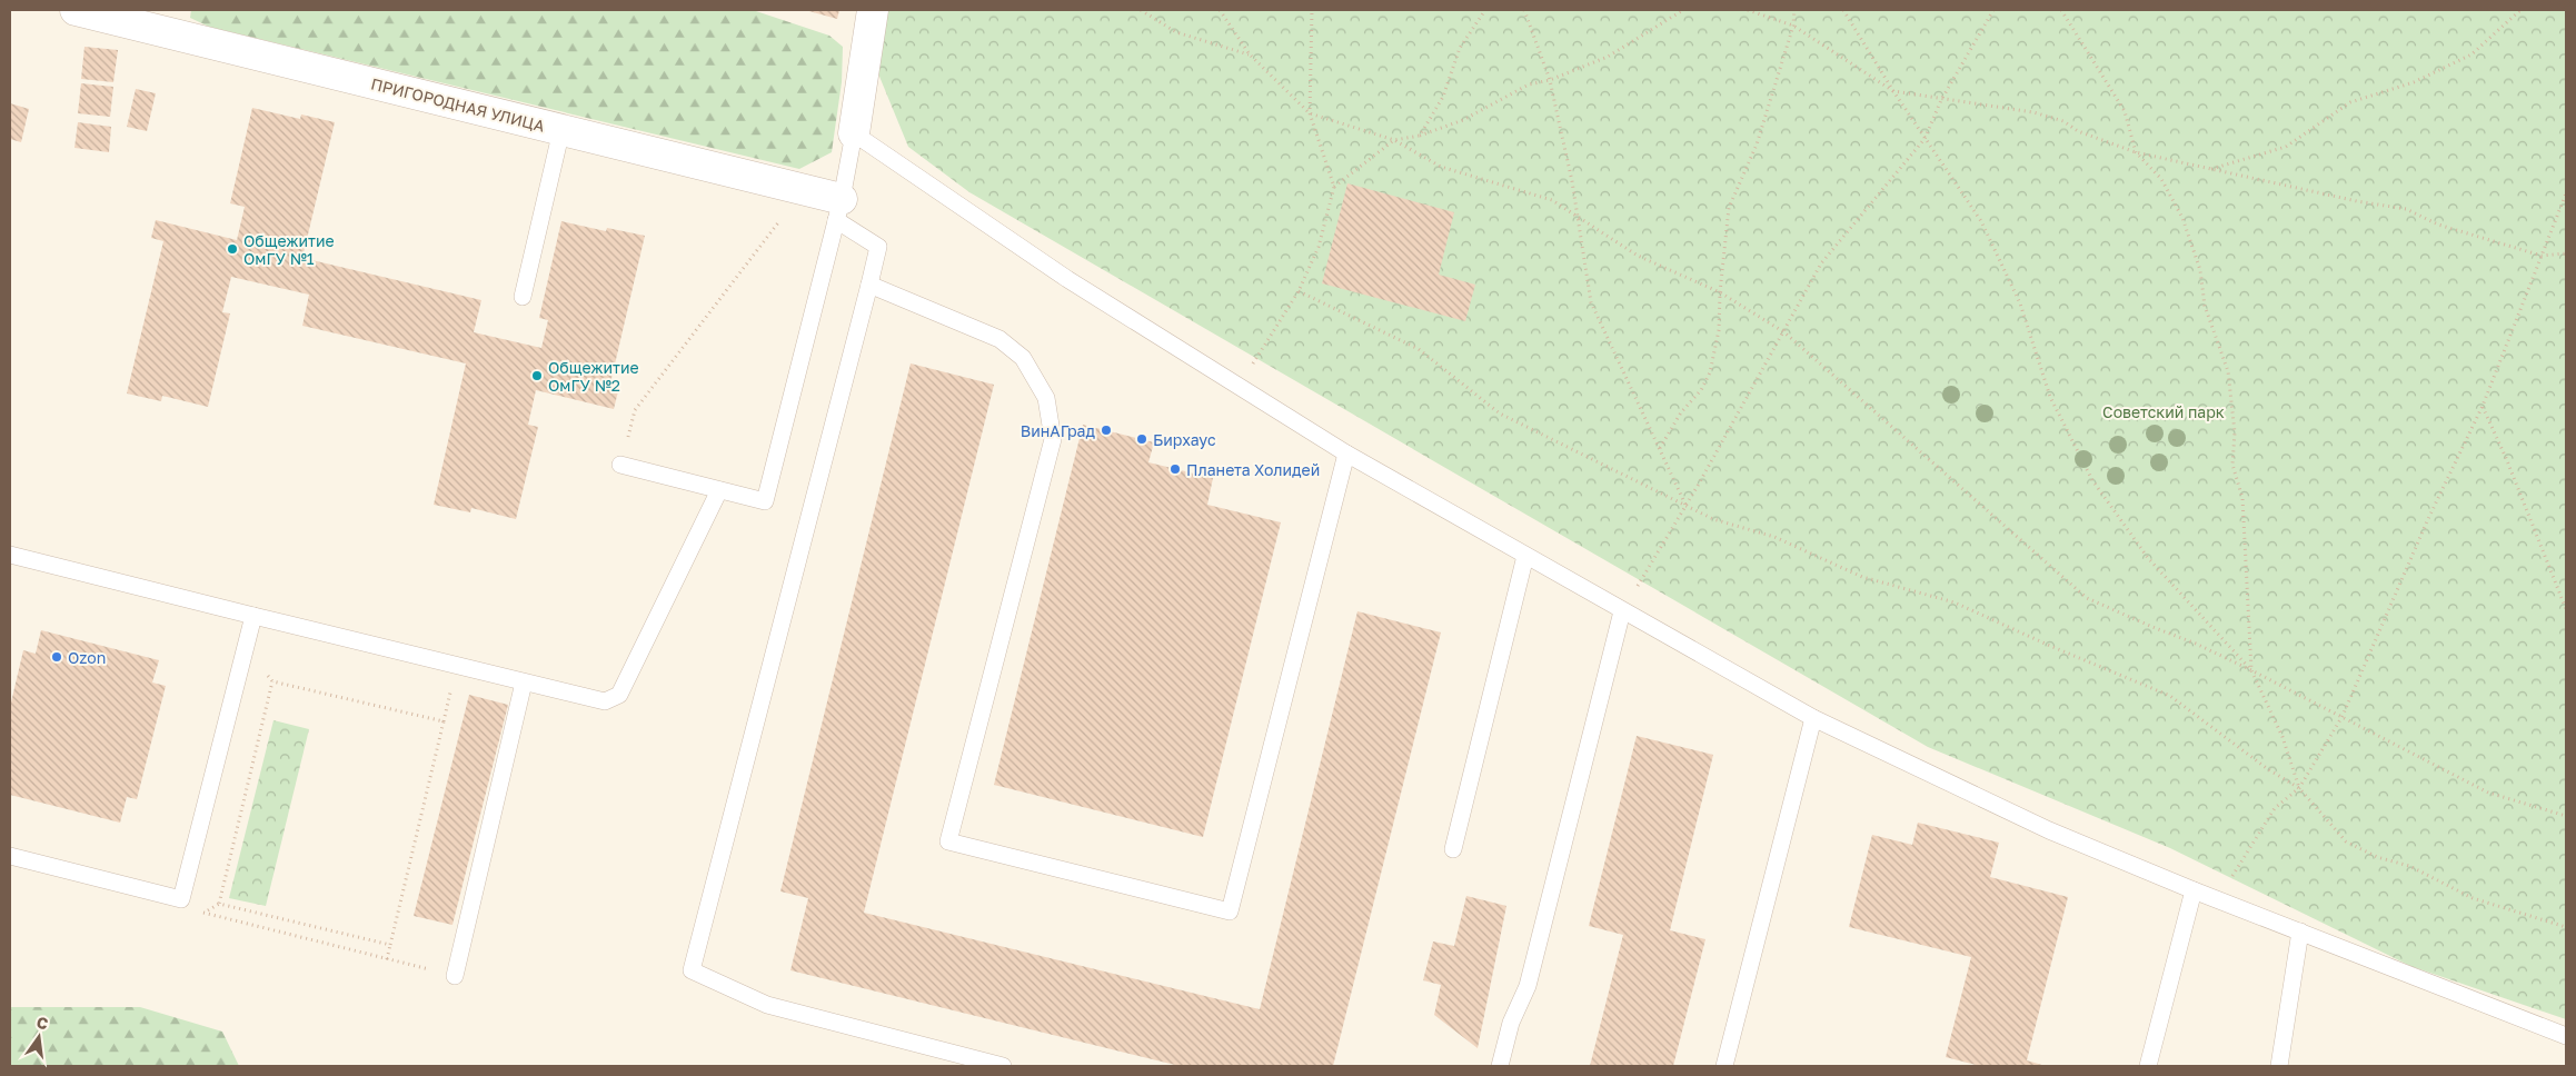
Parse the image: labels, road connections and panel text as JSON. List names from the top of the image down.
{
  "streets": {
    "street": ["ПРИГОРОДНАЯ УЛИЦА"]
  },
  "parks": ["Советский парк"],
  "places": [
    "Общежитие ОмГУ №1",
    "Общежитие ОмГУ №2",
    "ВинАГрад",
    "Бирхаус",
    "Планета Холидей",
    "Ozon"
  ],
  "north": "top"
}
